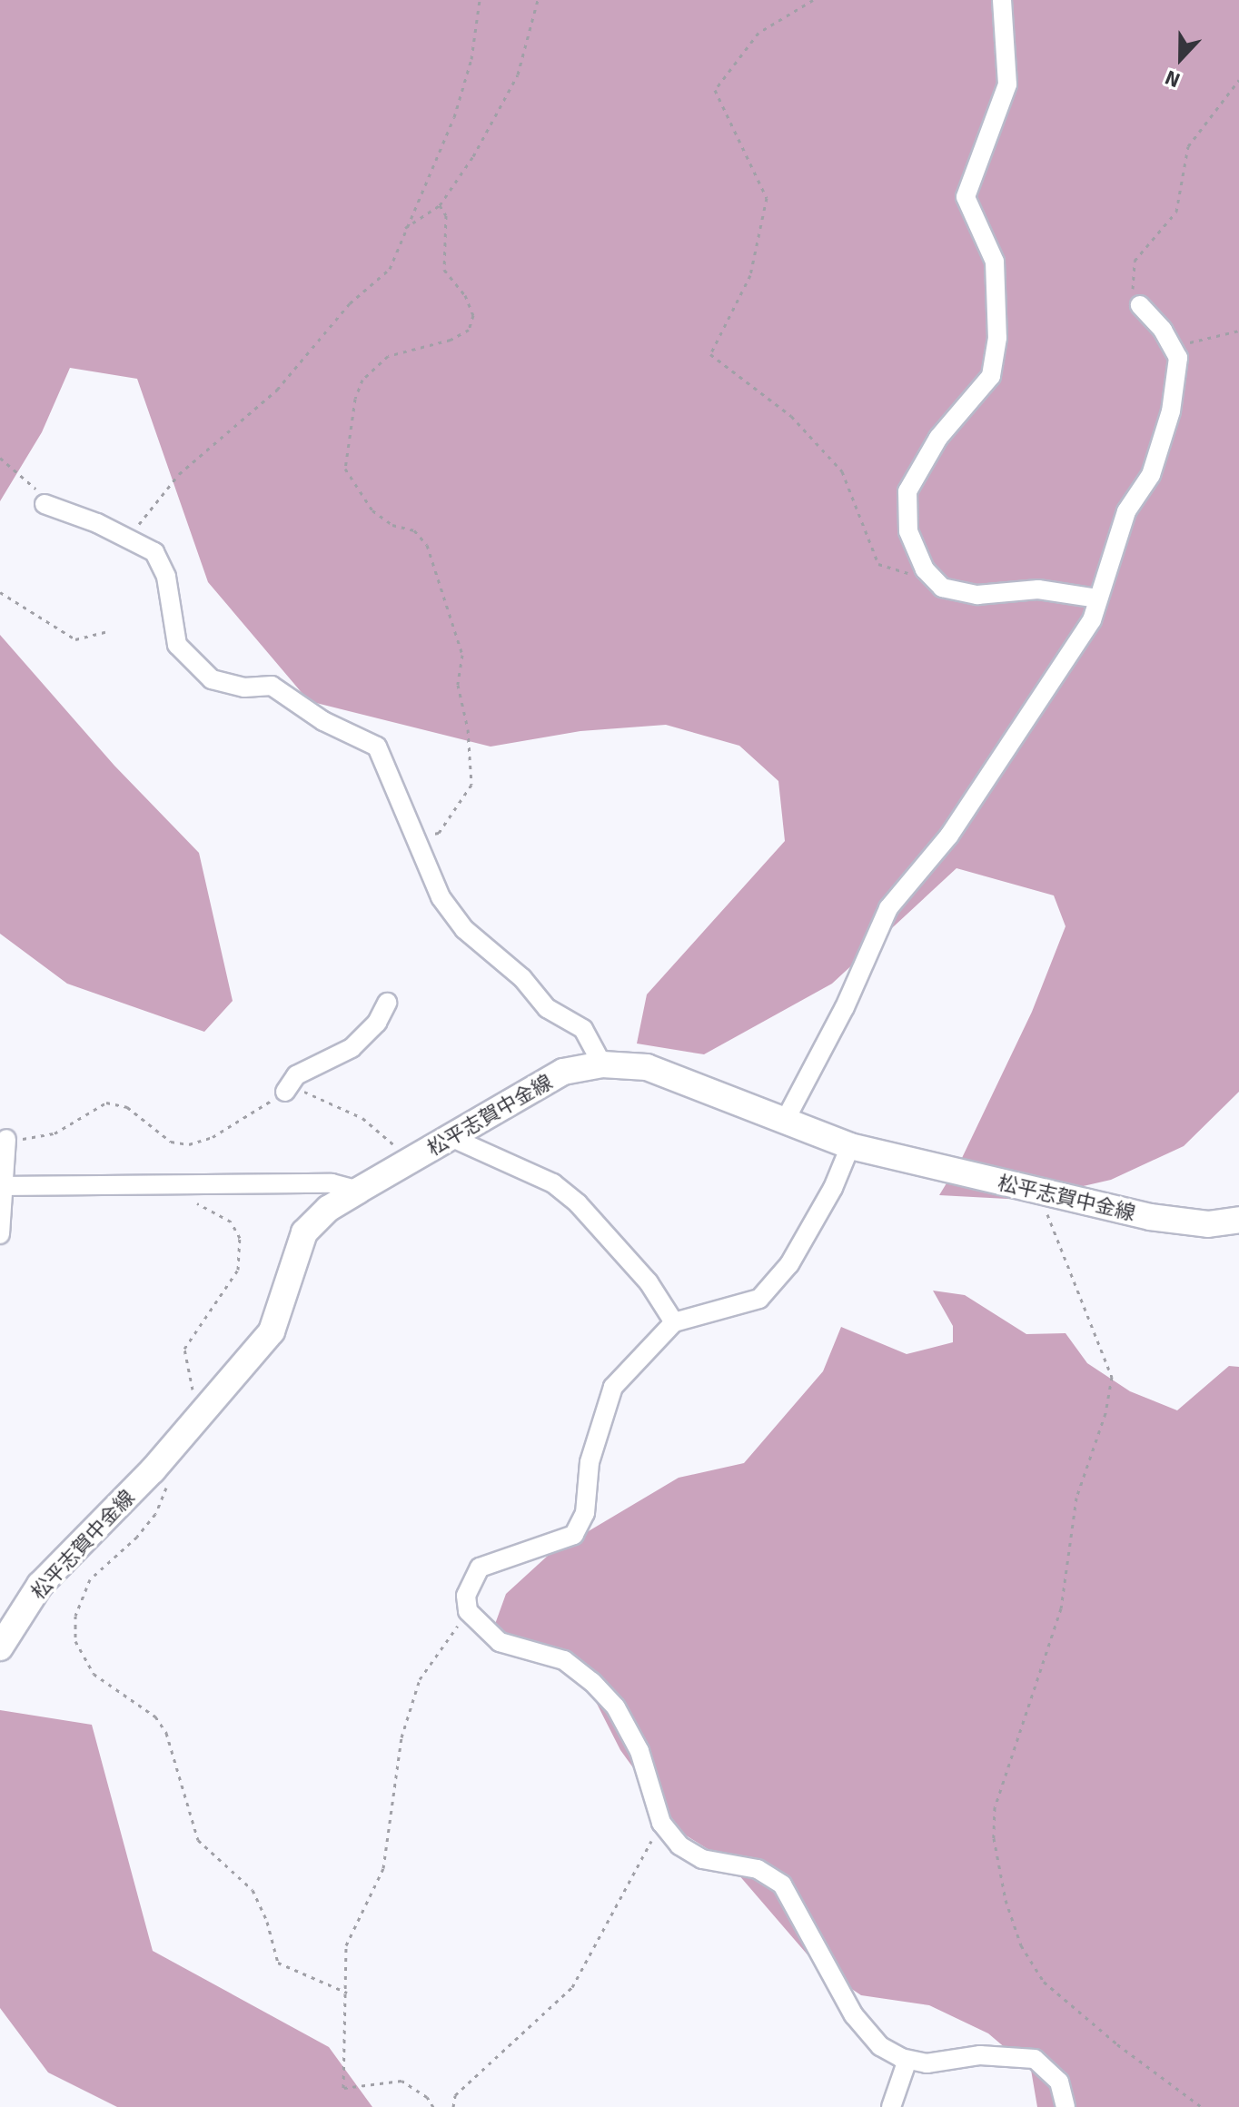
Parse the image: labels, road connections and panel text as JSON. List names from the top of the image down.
{
  "streets": {
    "main road": ["松平志賀中金線"]
  },
  "north": "bottom"
}
